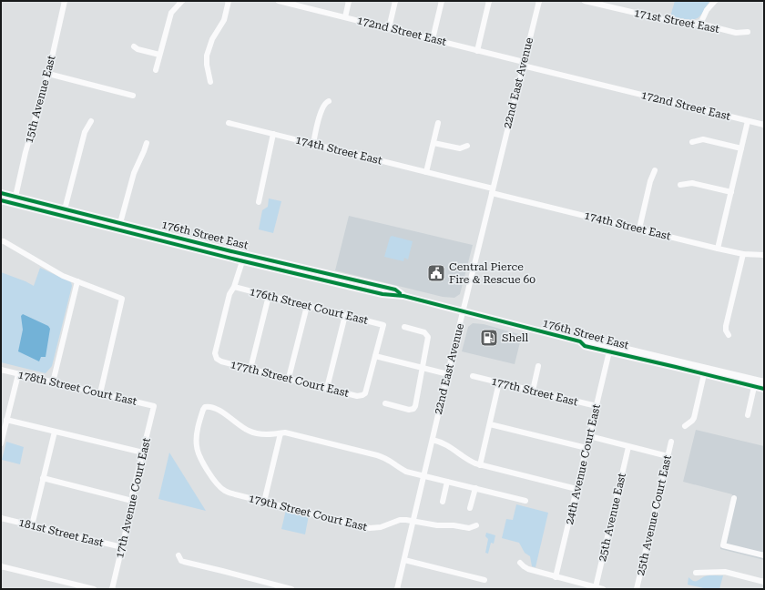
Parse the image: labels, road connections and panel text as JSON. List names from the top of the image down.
{
  "streets": {
    "main road": ["176th Street East"],
    "street": [
      "171st Street East",
      "172nd Street East",
      "22nd East Avenue",
      "15th Avenue East",
      "174th Street East",
      "176th Street Court East",
      "177th Street Court East",
      "178th Street Court East",
      "177th Street East",
      "24th Avenue Court East",
      "17th Avenue Court East",
      "179th Street Court East",
      "25th Avenue Court East",
      "25th Avenue East",
      "181st Street East"
    ]
  },
  "crossings": [
    ["172nd Street East", "22nd East Avenue"],
    ["22nd East Avenue", "174th Street East"],
    ["22nd East Avenue", "176th Street East"],
    ["22nd East Avenue", "179th Street Court East"],
    ["15th Avenue East", "176th Street East"],
    ["176th Street East", "24th Avenue Court East"],
    ["176th Street Court East", "177th Street Court East"],
    ["178th Street Court East", "17th Avenue Court East"],
    ["177th Street East", "24th Avenue Court East"],
    ["17th Avenue Court East", "181st Street East"]
  ],
  "places": {
    "public building": ["Central Pierce Fire & Rescue 60"],
    "fuel station": ["Shell"]
  }
}
